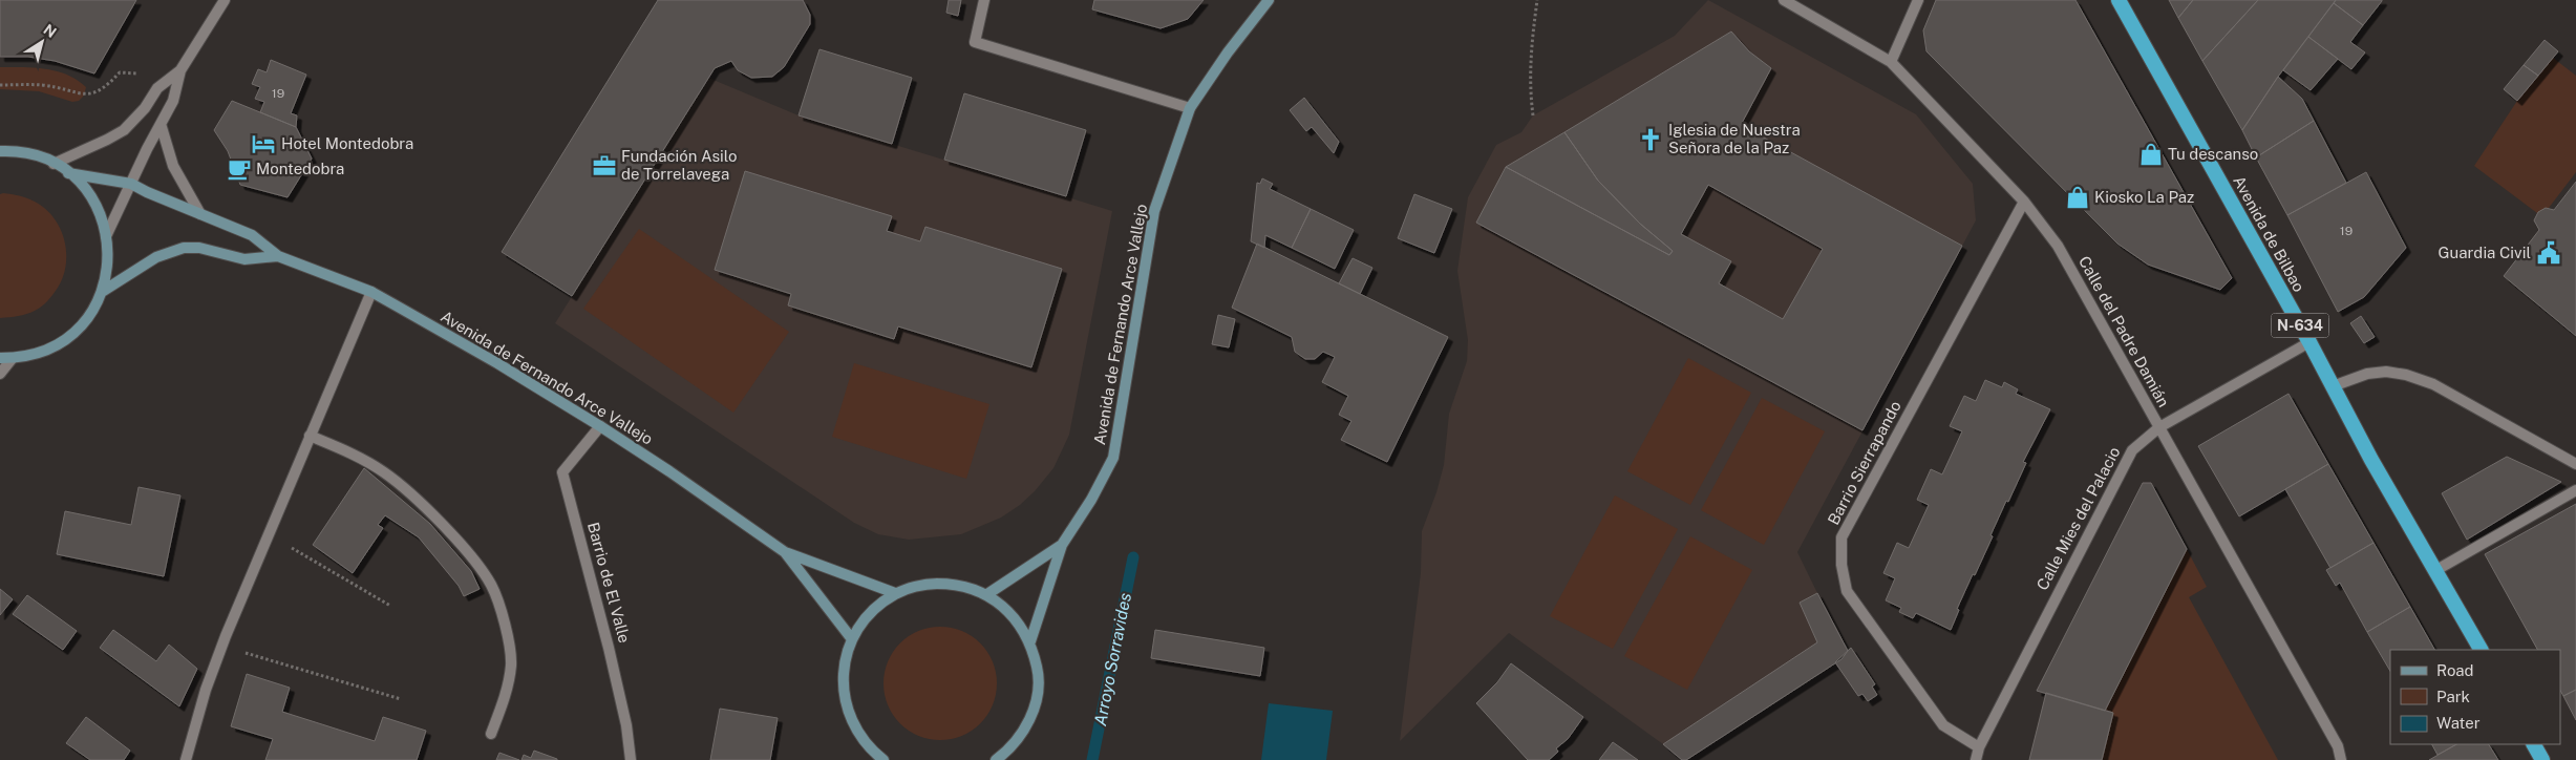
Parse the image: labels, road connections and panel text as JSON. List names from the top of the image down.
{
  "streets": {
    "highway": ["Avenida de Bilbao", "N-634"],
    "main road": ["Avenida de Fernando Arce Vallejo"],
    "street": [
      "Calle del Padre Damián",
      "Barrio Sierrapando",
      "Calle Mies del Palacio",
      "Barrio de El Valle"
    ]
  },
  "crossings": [
    ["Avenida de Bilbao", "Calle Mies del Palacio"],
    ["Avenida de Fernando Arce Vallejo", "Barrio de El Valle"],
    ["Calle del Padre Damián", "Barrio Sierrapando"],
    ["Calle del Padre Damián", "Calle Mies del Palacio"],
    ["Barrio Sierrapando", "Calle Mies del Palacio"]
  ],
  "water": ["Arroyo Sorravides"],
  "places": {
    "church": ["Iglesia de Nuestra Señora de la Paz"],
    "hotel": ["Hotel Montedobra"],
    "shop": ["Tu descanso", "Kiosko La Paz"],
    "office": ["Fundación Asilo de Torrelavega"],
    "cafe": ["Montedobra"],
    "public building": ["Guardia Civil"]
  },
  "house_numbers": ["19", "19"],
  "legend": ["Road", "Park", "Water"],
  "north": "top right"
}
